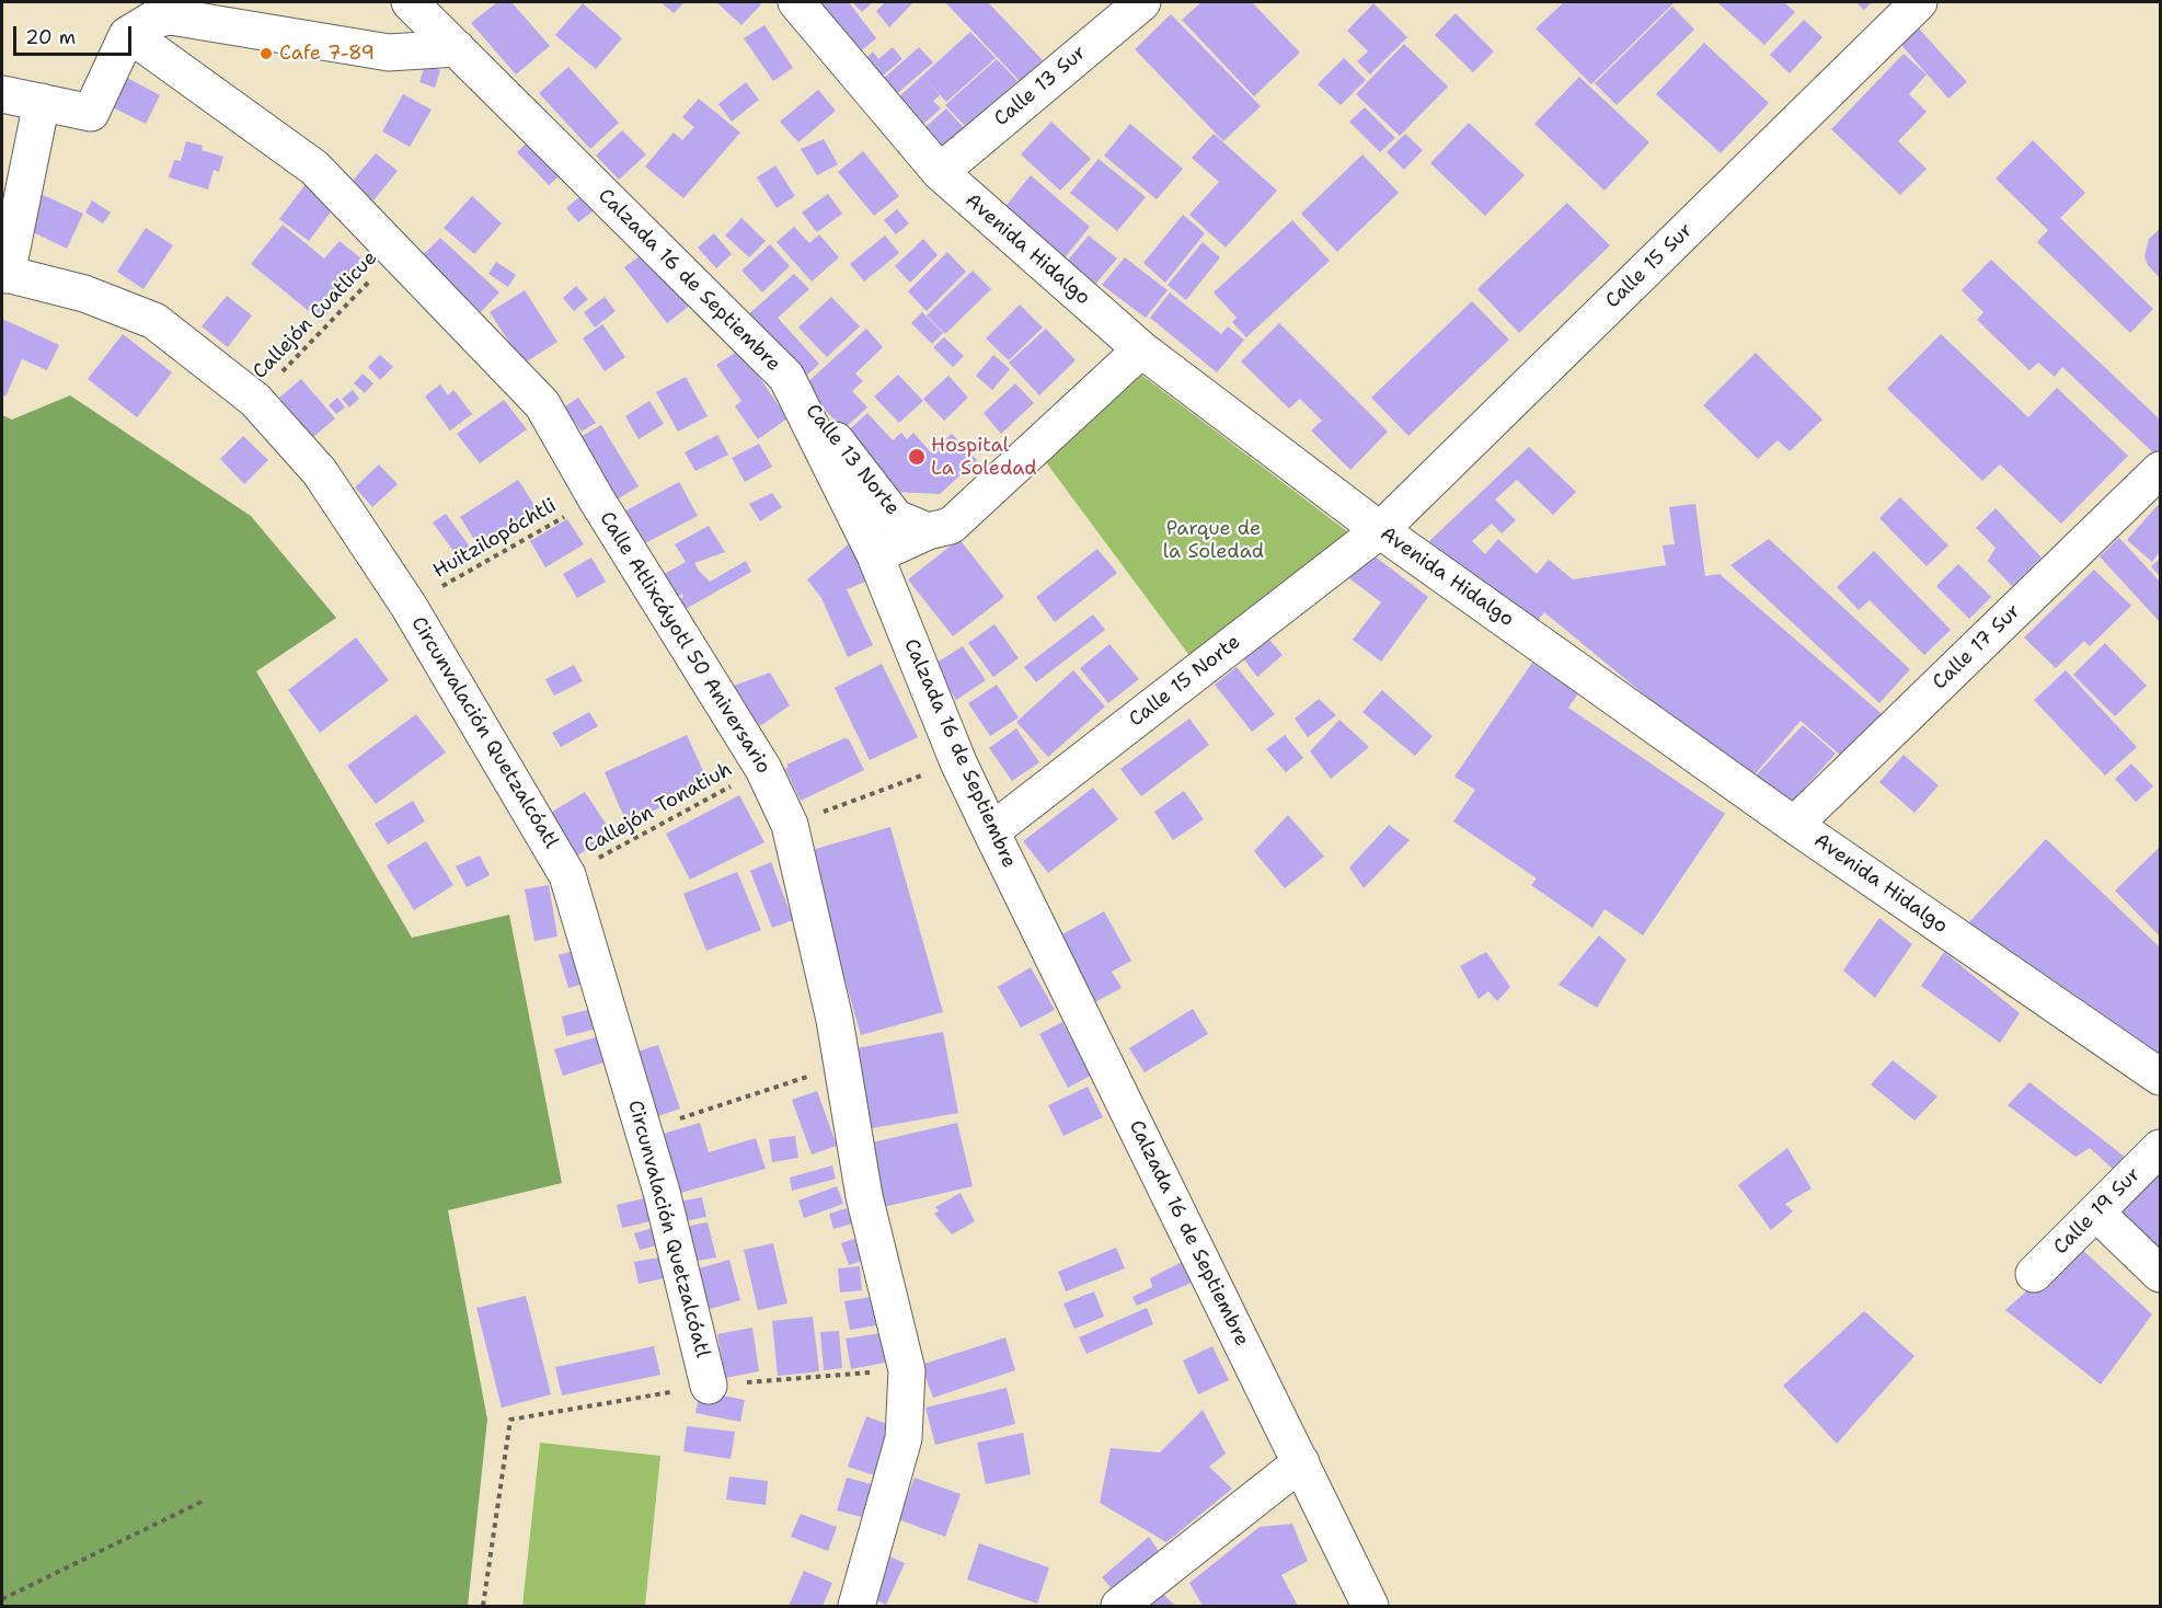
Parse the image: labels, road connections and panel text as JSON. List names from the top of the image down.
{
  "streets": {
    "street": [
      "Calle 13 Sur",
      "Avenida Hidalgo",
      "Calle 15 Sur",
      "Calzada 16 de Septiembre",
      "Calle 13 Norte",
      "Calle Atlixcáyotl 50 Aniversario",
      "Calle 17 Sur",
      "Calle 15 Norte",
      "Circunvalación Quetzalcóatl",
      "Calle 19 Sur"
    ],
    "path": ["Callejón Cuatlicue", "Huitzilopóchtli", "Callejón Tonatiuh"]
  },
  "crossings": [
    ["Calle 13 Sur", "Avenida Hidalgo"],
    ["Avenida Hidalgo", "Calle 15 Sur"],
    ["Avenida Hidalgo", "Calle 13 Norte"],
    ["Avenida Hidalgo", "Calle 17 Sur"],
    ["Avenida Hidalgo", "Calle 15 Norte"],
    ["Calle 15 Sur", "Calle 15 Norte"],
    ["Calzada 16 de Septiembre", "Calle 13 Norte"],
    ["Calzada 16 de Septiembre", "Calle 15 Norte"],
    ["Callejón Cuatlicue", "Calle Atlixcáyotl 50 Aniversario"],
    ["Callejón Cuatlicue", "Circunvalación Quetzalcóatl"],
    ["Huitzilopóchtli", "Calle Atlixcáyotl 50 Aniversario"],
    ["Huitzilopóchtli", "Circunvalación Quetzalcóatl"],
    ["Calle Atlixcáyotl 50 Aniversario", "Callejón Tonatiuh"],
    ["Circunvalación Quetzalcóatl", "Callejón Tonatiuh"]
  ],
  "parks": ["Parque de la Soledad"],
  "places": ["Cafe 7-89", "Hospital La Soledad"],
  "scale_bar": "20 m"
}
